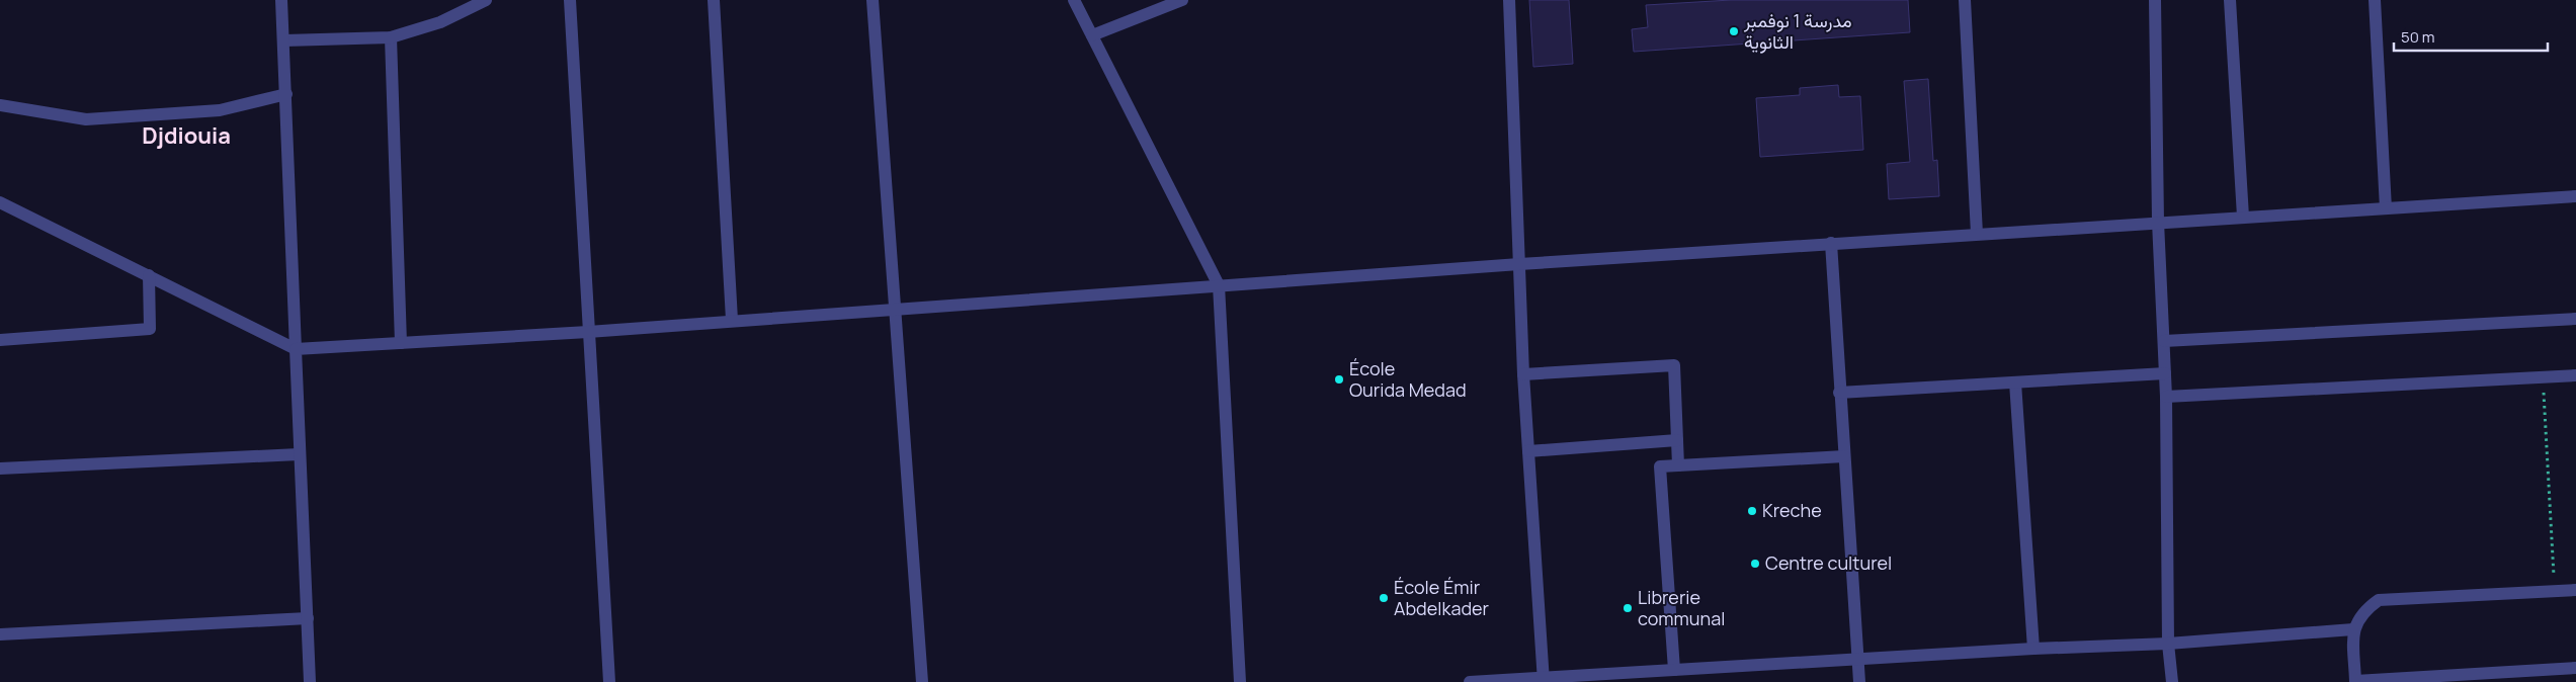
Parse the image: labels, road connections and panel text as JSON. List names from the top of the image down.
{
  "districts": ["Djdiouia"],
  "places": [
    "مدرسة 1 نوفمبر الثانوية",
    "École Ourida Medad",
    "Kreche",
    "Centre culturel",
    "École Émir Abdelkader",
    "Librerie communal"
  ],
  "scale_bar": "50 m"
}
